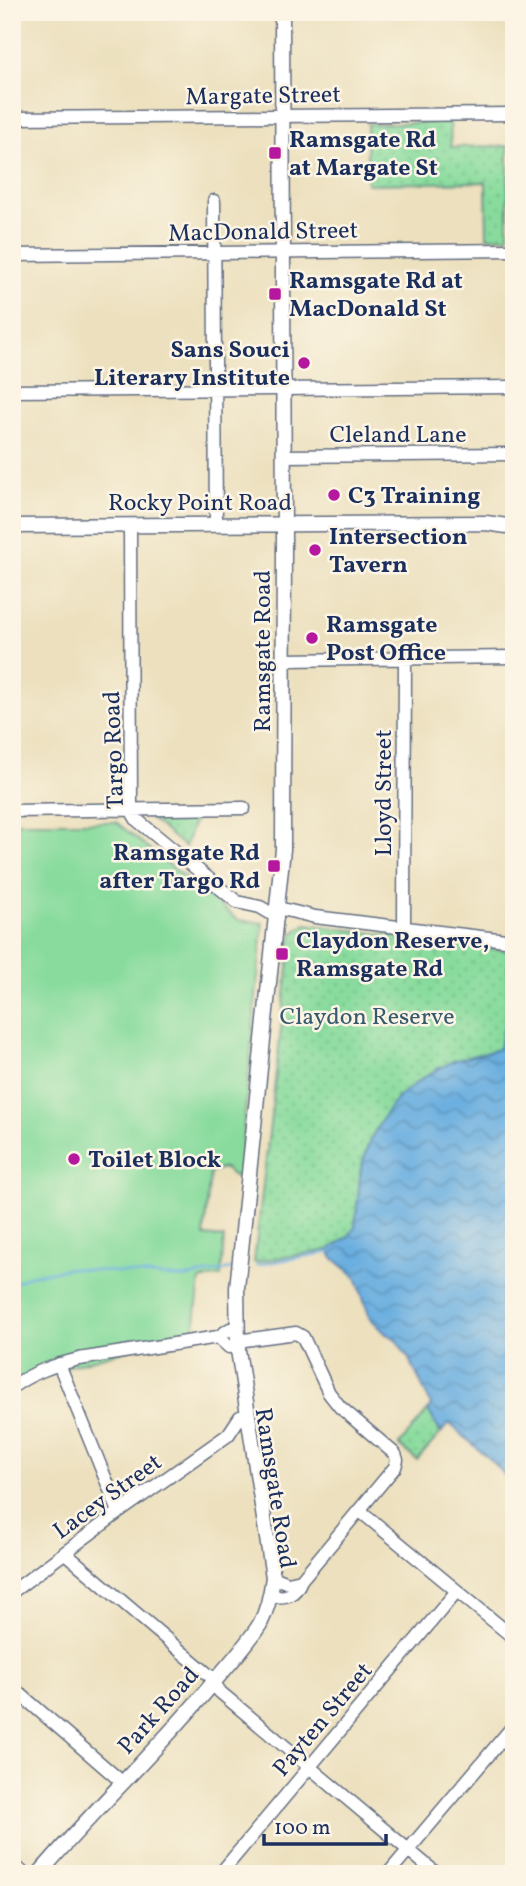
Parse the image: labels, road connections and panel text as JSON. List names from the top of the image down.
{
  "streets": {
    "main road": ["Rocky Point Road", "Ramsgate Road", "Park Road"],
    "street": [
      "Margate Street",
      "MacDonald Street",
      "Cleland Lane",
      "Targo Road",
      "Lloyd Street",
      "Lacey Street",
      "Payten Street"
    ]
  },
  "crossings": [
    ["Margate Street", "Ramsgate Road"],
    ["MacDonald Street", "Ramsgate Road"],
    ["Cleland Lane", "Ramsgate Road"],
    ["Rocky Point Road", "Ramsgate Road"],
    ["Rocky Point Road", "Targo Road"],
    ["Ramsgate Road", "Targo Road"],
    ["Ramsgate Road", "Lacey Street"],
    ["Ramsgate Road", "Park Road"]
  ],
  "parks": ["Claydon Reserve"],
  "places": {
    "transit": [
      "Ramsgate Rd at Margate St",
      "Ramsgate Rd at MacDonald St",
      "Ramsgate Rd after Targo Rd",
      "Claydon Reserve, Ramsgate Rd"
    ],
    "other": [
      "Sans Souci Literary Institute",
      "C3 Training",
      "Intersection Tavern",
      "Ramsgate Post Office",
      "Toilet Block"
    ]
  },
  "scale_bar": "100 m"
}
